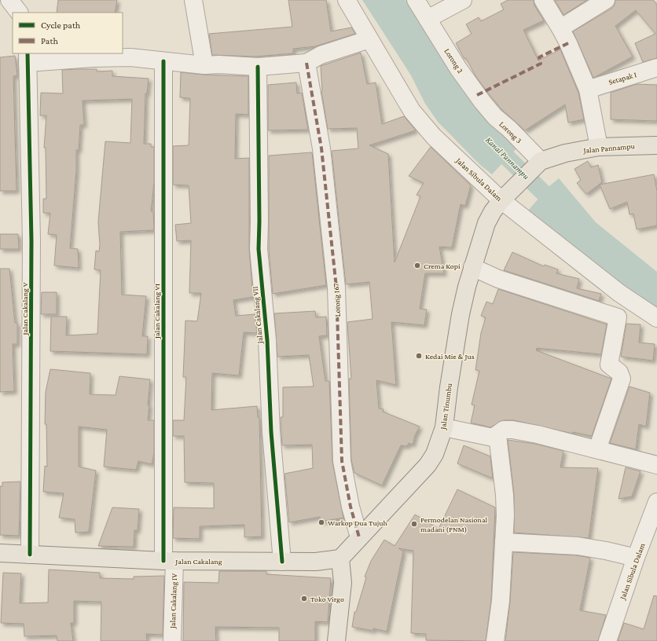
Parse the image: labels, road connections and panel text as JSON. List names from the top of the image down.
{
  "streets": {
    "main road": ["Jalan Pannampu", "Jalan Tinumbu", "Jalan Cakalang"],
    "street": [
      "Lorong 2",
      "Setapak I",
      "Lorong 3",
      "Jalan Sibula Dalam",
      "Lorong 167",
      "Jalan Cakalang V",
      "Jalan Cakalang VI",
      "Jalan Cakalang VII",
      "Jalan Cakalang IV"
    ]
  },
  "crossings": [
    ["Lorong 2", "Lorong 3"],
    ["Lorong 3", "Jalan Pannampu"],
    ["Lorong 3", "Jalan Tinumbu"],
    ["Jalan Pannampu", "Jalan Tinumbu"],
    ["Jalan Sibula Dalam", "Jalan Tinumbu"],
    ["Lorong 167", "Jalan Tinumbu"],
    ["Jalan Cakalang V", "Jalan Cakalang"],
    ["Jalan Cakalang VI", "Jalan Cakalang"],
    ["Jalan Cakalang VI", "Jalan Cakalang IV"],
    ["Jalan Cakalang VII", "Jalan Cakalang"],
    ["Jalan Tinumbu", "Jalan Cakalang"],
    ["Jalan Cakalang", "Jalan Cakalang IV"]
  ],
  "water": ["Kanal Pannampu"],
  "places": [
    "Crema Kopi",
    "Kedai Mie & Jus",
    "Warkop Dua Tujuh",
    "Permodelan Nasional madani (PNM)",
    "Toko Virgo"
  ],
  "legend": ["Cycle path", "Path"]
}
